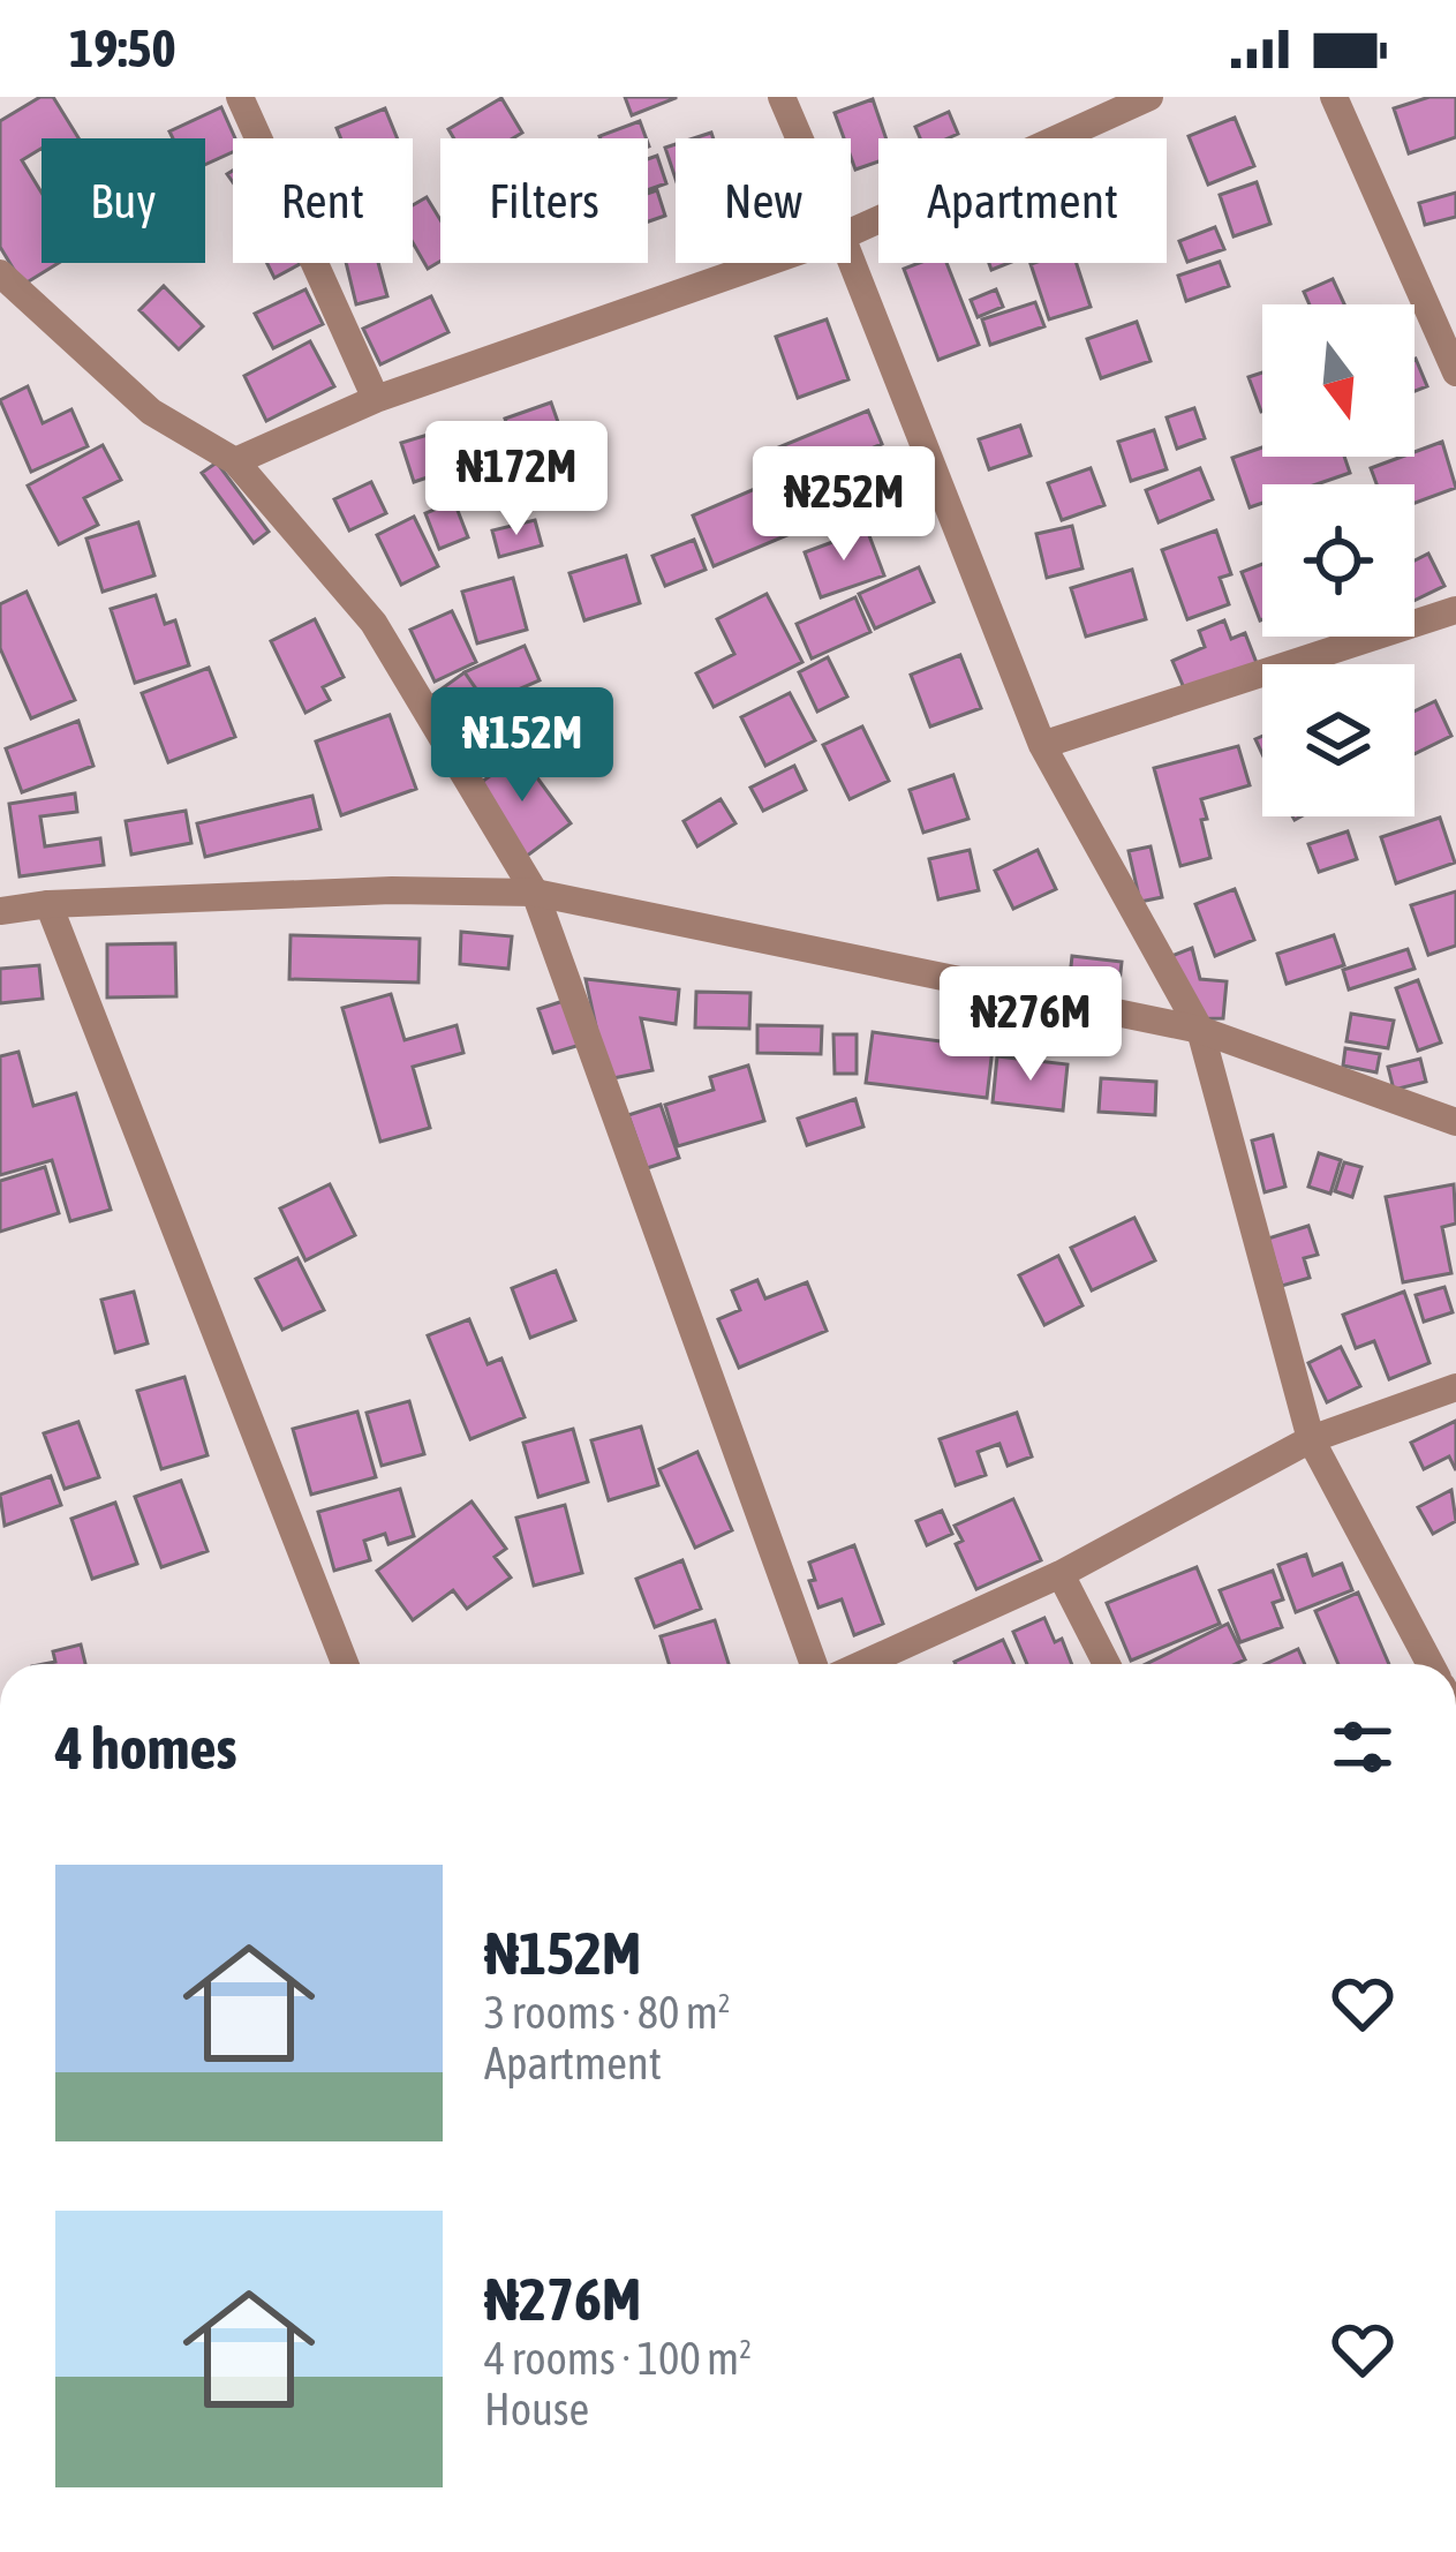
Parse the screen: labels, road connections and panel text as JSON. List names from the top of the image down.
{
  "north": "bottom",
  "page": {
    "status": "19:50",
    "chip": [
      "Buy",
      "Rent",
      "Filters",
      "New",
      "Apartment"
    ],
    "price": [
      "₦172M",
      "₦252M",
      "₦152M",
      "₦276M"
    ],
    "heading": "4 homes",
    "list": [
      {
        "name": "₦152M",
        "note": "3 rooms · 80 m² · Apartment"
      },
      {
        "name": "₦276M",
        "note": "4 rooms · 100 m² · House"
      }
    ]
  }
}
